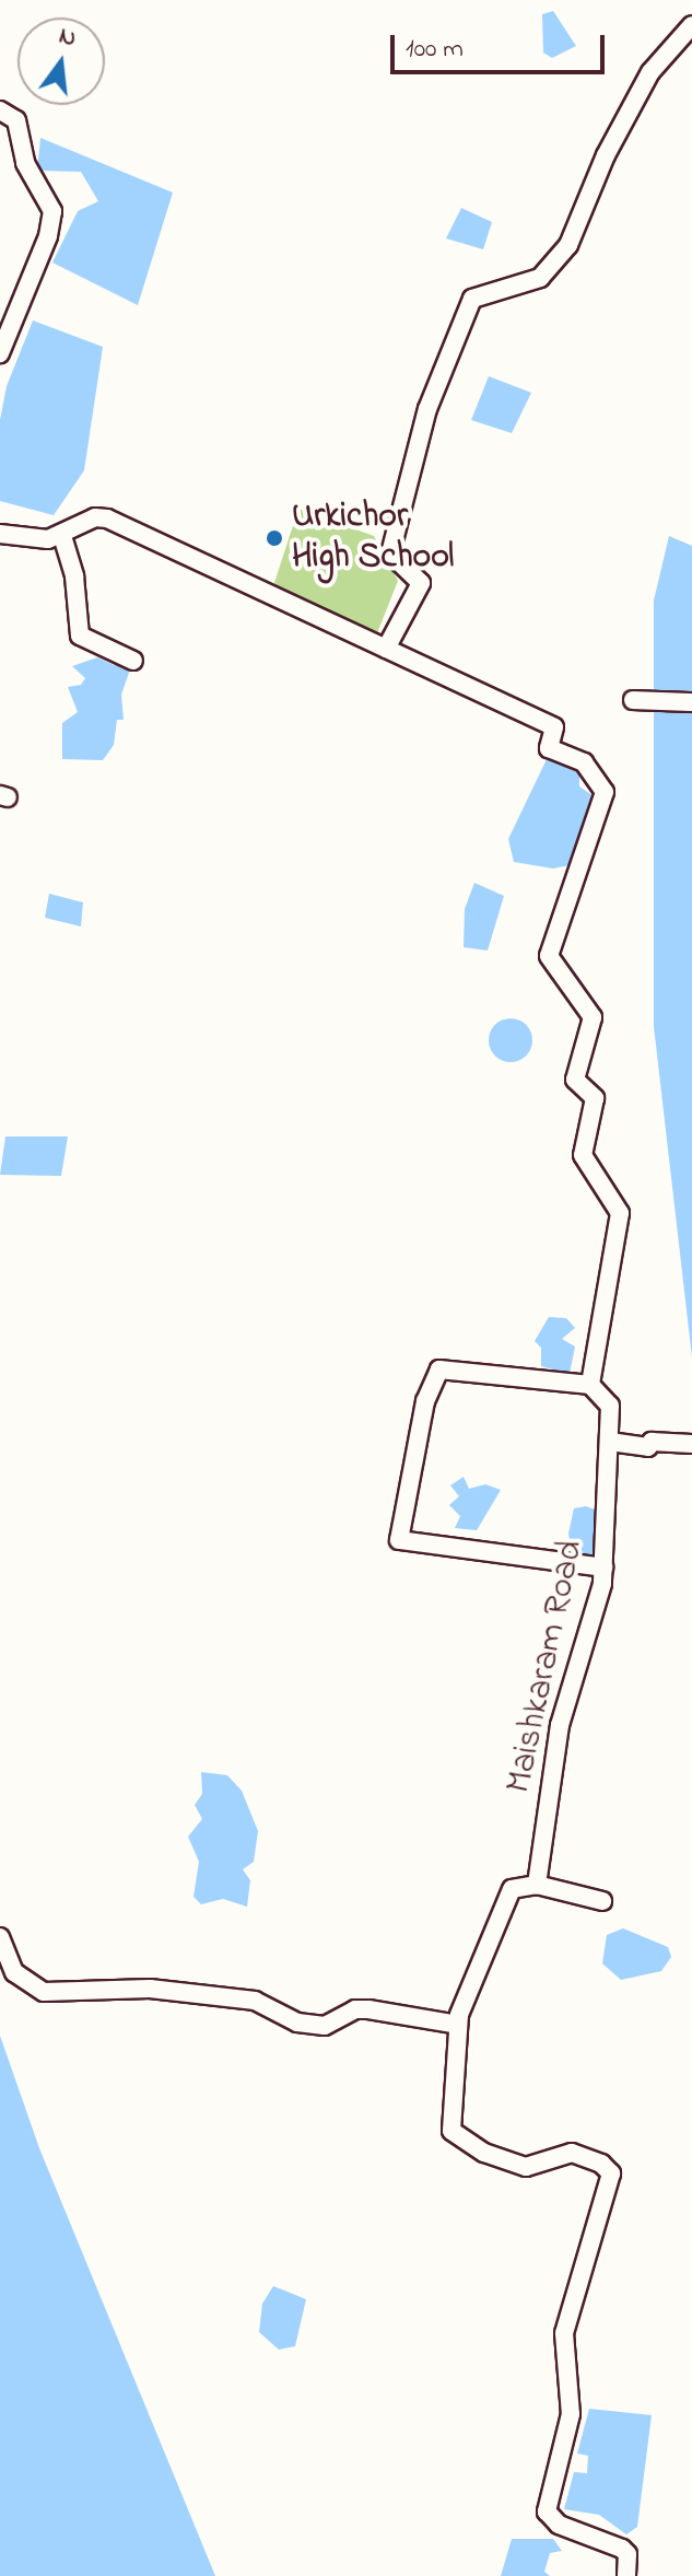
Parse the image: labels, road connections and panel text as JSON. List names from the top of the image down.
{
  "streets": {
    "street": ["Maishkaram Road"]
  },
  "places": ["Urkichor High School"],
  "scale_bar": "100 m",
  "north": "top"
}
